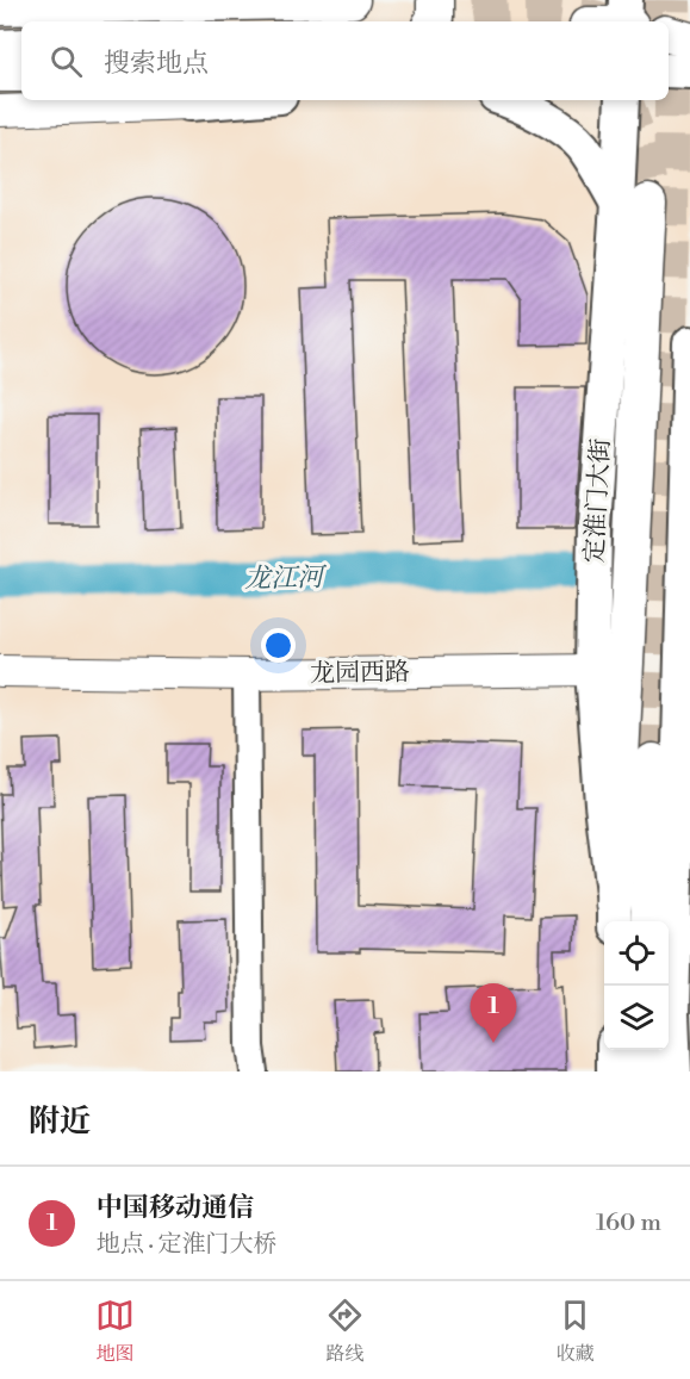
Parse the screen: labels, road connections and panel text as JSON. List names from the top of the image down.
{
  "streets": {
    "main road": ["定淮门大街", "龙园西路"]
  },
  "crossings": [
    ["定淮门大街", "龙园西路"]
  ],
  "water": ["龙江河"],
  "page": {
    "search": "搜索地点",
    "pins": "1",
    "heading": "附近",
    "list": [
      {
        "mark": "1",
        "name": "中国移动通信",
        "note": "地点 · 定淮门大桥",
        "value": "160 m"
      }
    ],
    "nav": ["地图", "路线", "收藏"]
  }
}
